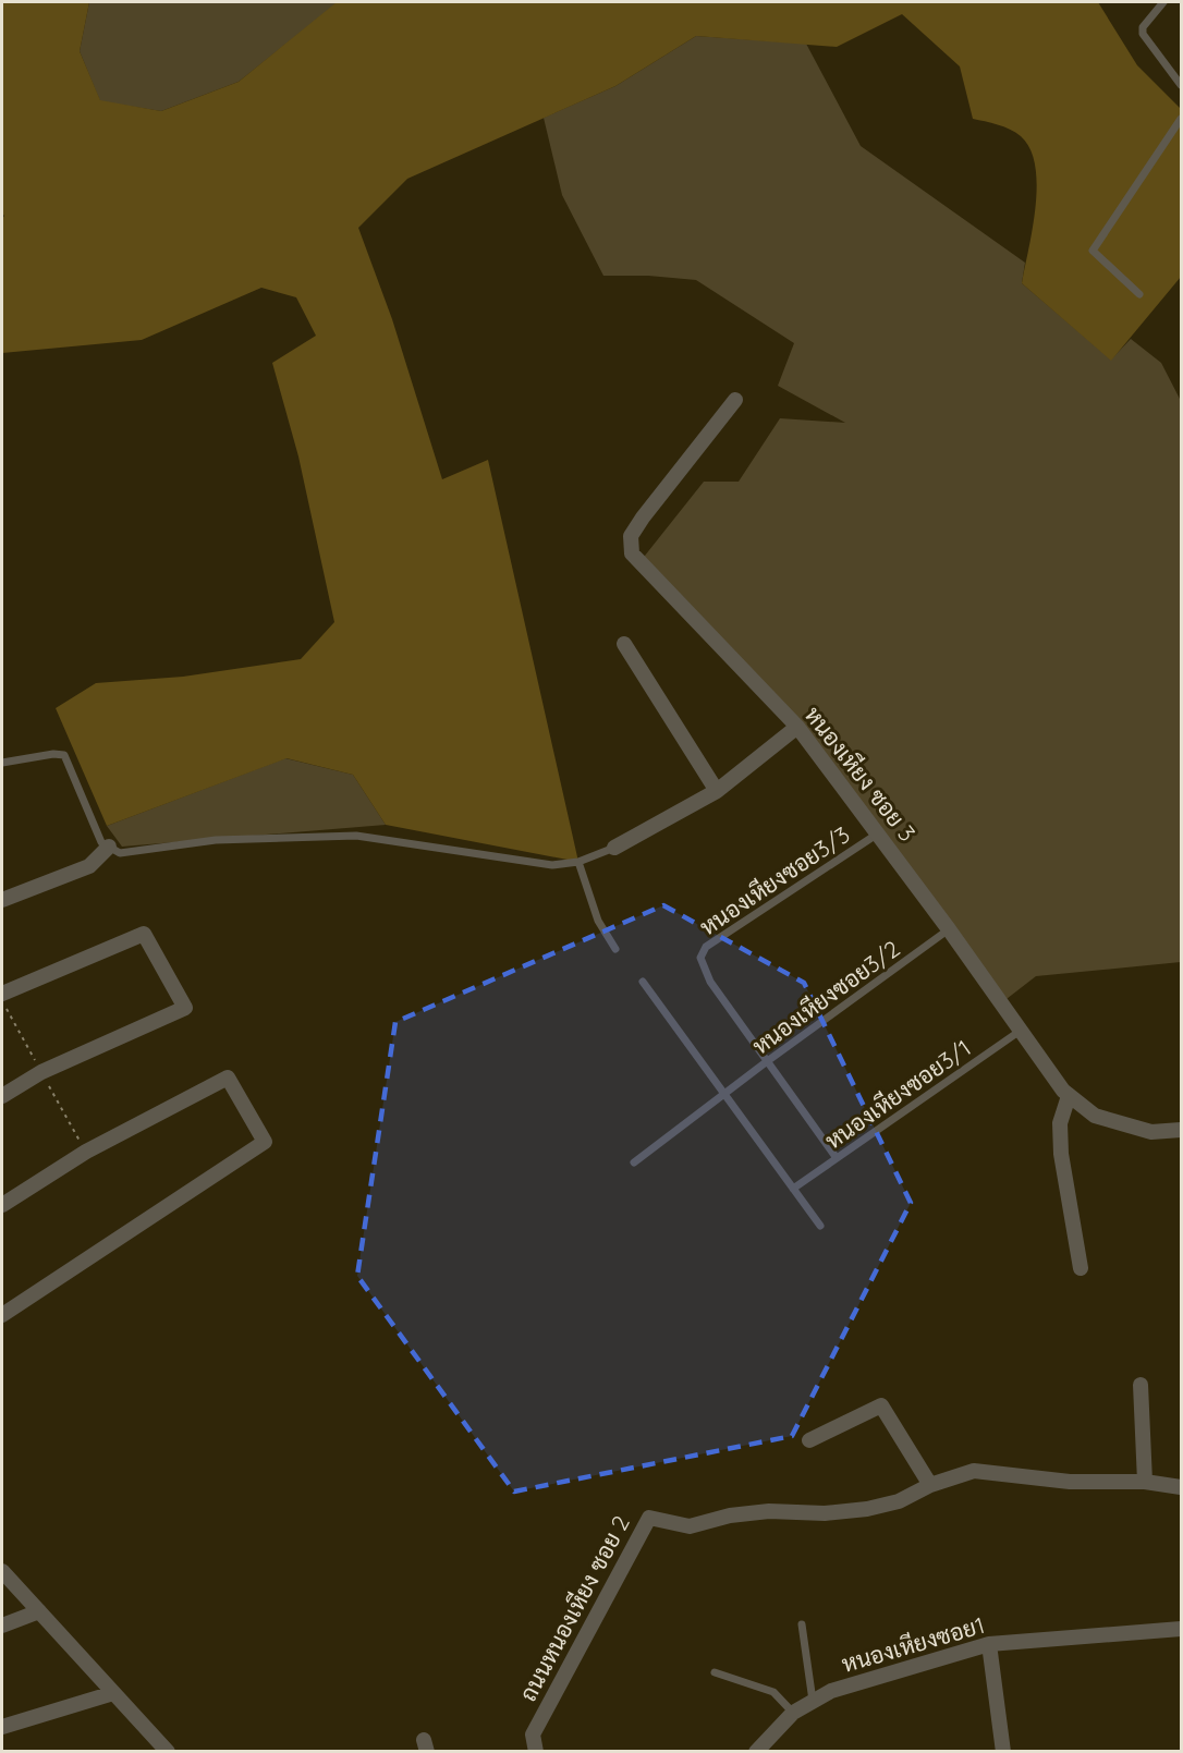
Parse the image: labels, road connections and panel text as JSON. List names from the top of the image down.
{
  "streets": {
    "street": ["หนองเหียง ซอย 3", "ถนนหนองเหียง ซอย 2", "หนองเหียงซอย1"],
    "lane": ["หนองเหียงซอย3/3", "หนองเหียงซอย3/2", "หนองเหียงซอย3/1"]
  },
  "crossings": [
    ["หนองเหียง ซอย 3", "หนองเหียงซอย3/3"],
    ["หนองเหียง ซอย 3", "หนองเหียงซอย3/2"],
    ["หนองเหียง ซอย 3", "หนองเหียงซอย3/1"],
    ["หนองเหียงซอย3/3", "หนองเหียงซอย3/2"]
  ]
}
